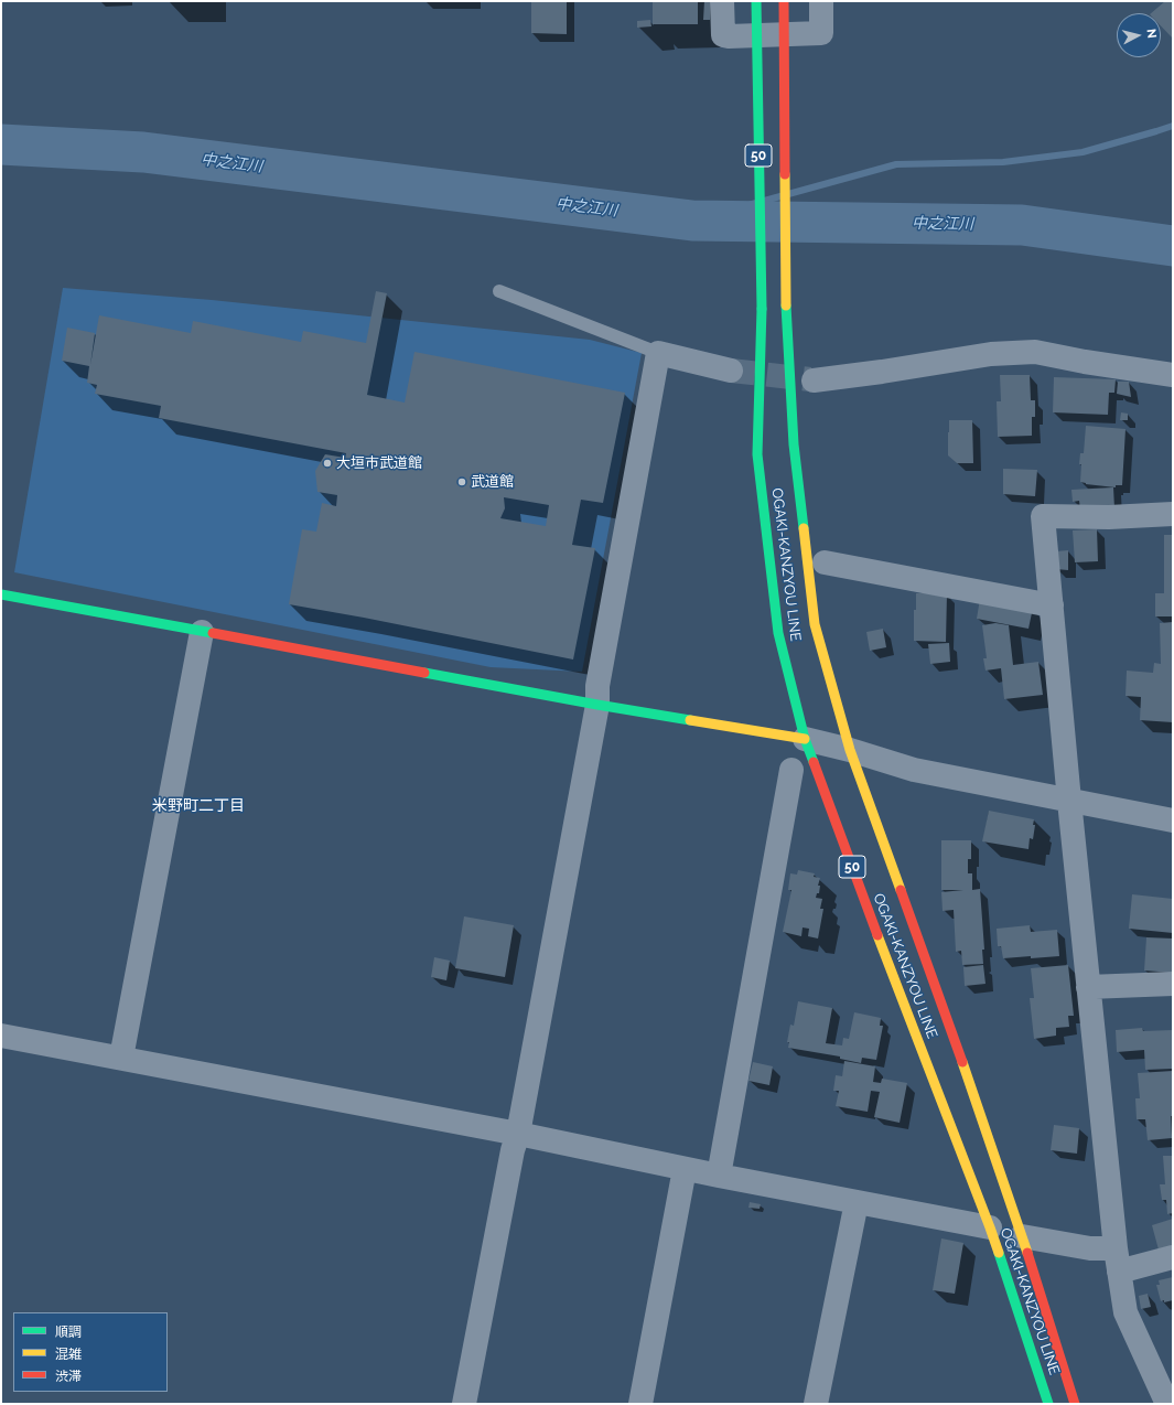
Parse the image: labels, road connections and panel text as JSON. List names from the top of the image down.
{
  "streets": {
    "main road": ["50", "OGAKI-KANZYOU LINE"]
  },
  "districts": ["米野町二丁目"],
  "water": ["中之江川"],
  "places": ["大垣市武道館", "武道館"],
  "legend": ["順調", "混雑", "渋滞"],
  "north": "right"
}
